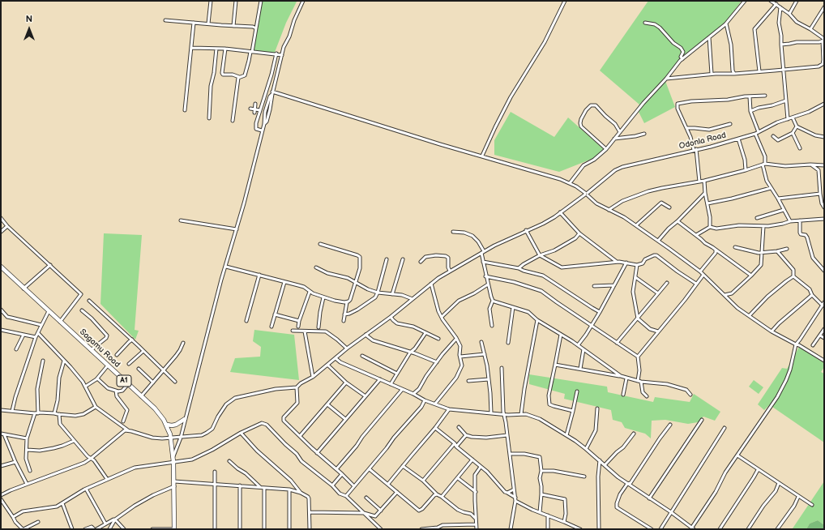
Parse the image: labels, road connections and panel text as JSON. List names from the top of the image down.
{
  "streets": {
    "highway": ["Sagamu Road", "A1"],
    "street": ["Odonla Road"]
  },
  "north": "top"
}
